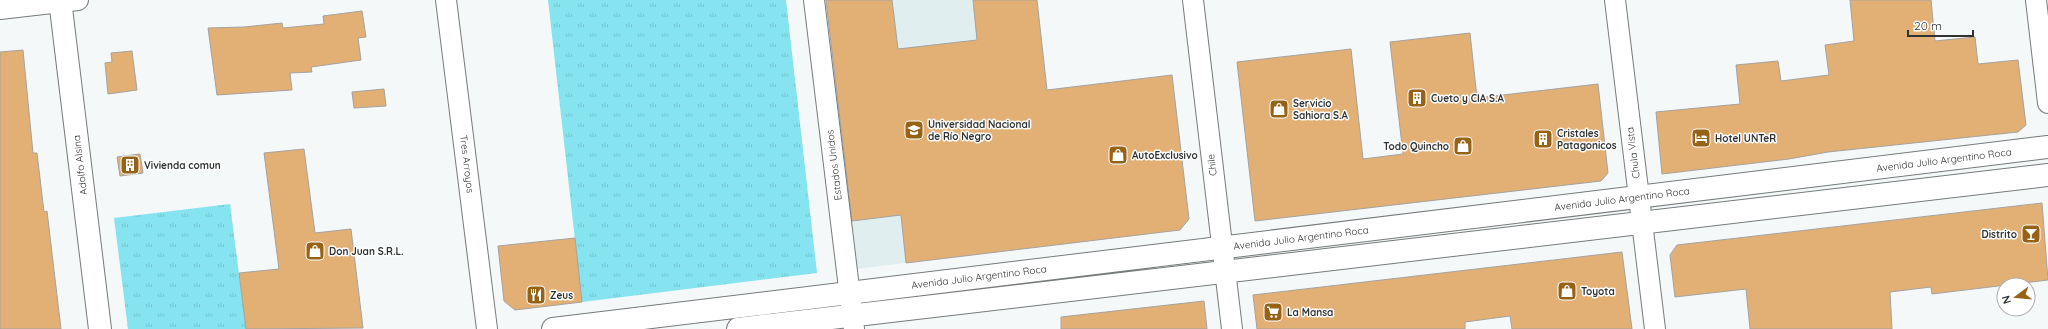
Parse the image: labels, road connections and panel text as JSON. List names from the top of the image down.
{
  "streets": {
    "main road": ["Avenida Julio Argentino Roca", "Adolfo Alsina"],
    "street": [
      "Chula Vista",
      "Tres Arroyos",
      "Estados Unidos",
      "Chile"
    ]
  },
  "crossings": [
    ["Chula Vista", "Avenida Julio Argentino Roca"],
    ["Avenida Julio Argentino Roca", "Estados Unidos"],
    ["Avenida Julio Argentino Roca", "Chile"]
  ],
  "places": {
    "building": ["Cueto y CIA S.A", "Cristales Patagonicos", "Vivienda comun"],
    "shop": [
      "Servicio Sahiora S.A",
      "Todo Quincho",
      "AutoExclusivo",
      "Don Juan S.R.L.",
      "Toyota"
    ],
    "school or university": ["Universidad Nacional de Río Negro"],
    "hotel": ["Hotel UNTeR"],
    "bar": ["Distrito"],
    "restaurant": ["Zeus"],
    "supermarket": ["La Mansa"]
  },
  "scale_bar": "20 m",
  "north": "left"
}
